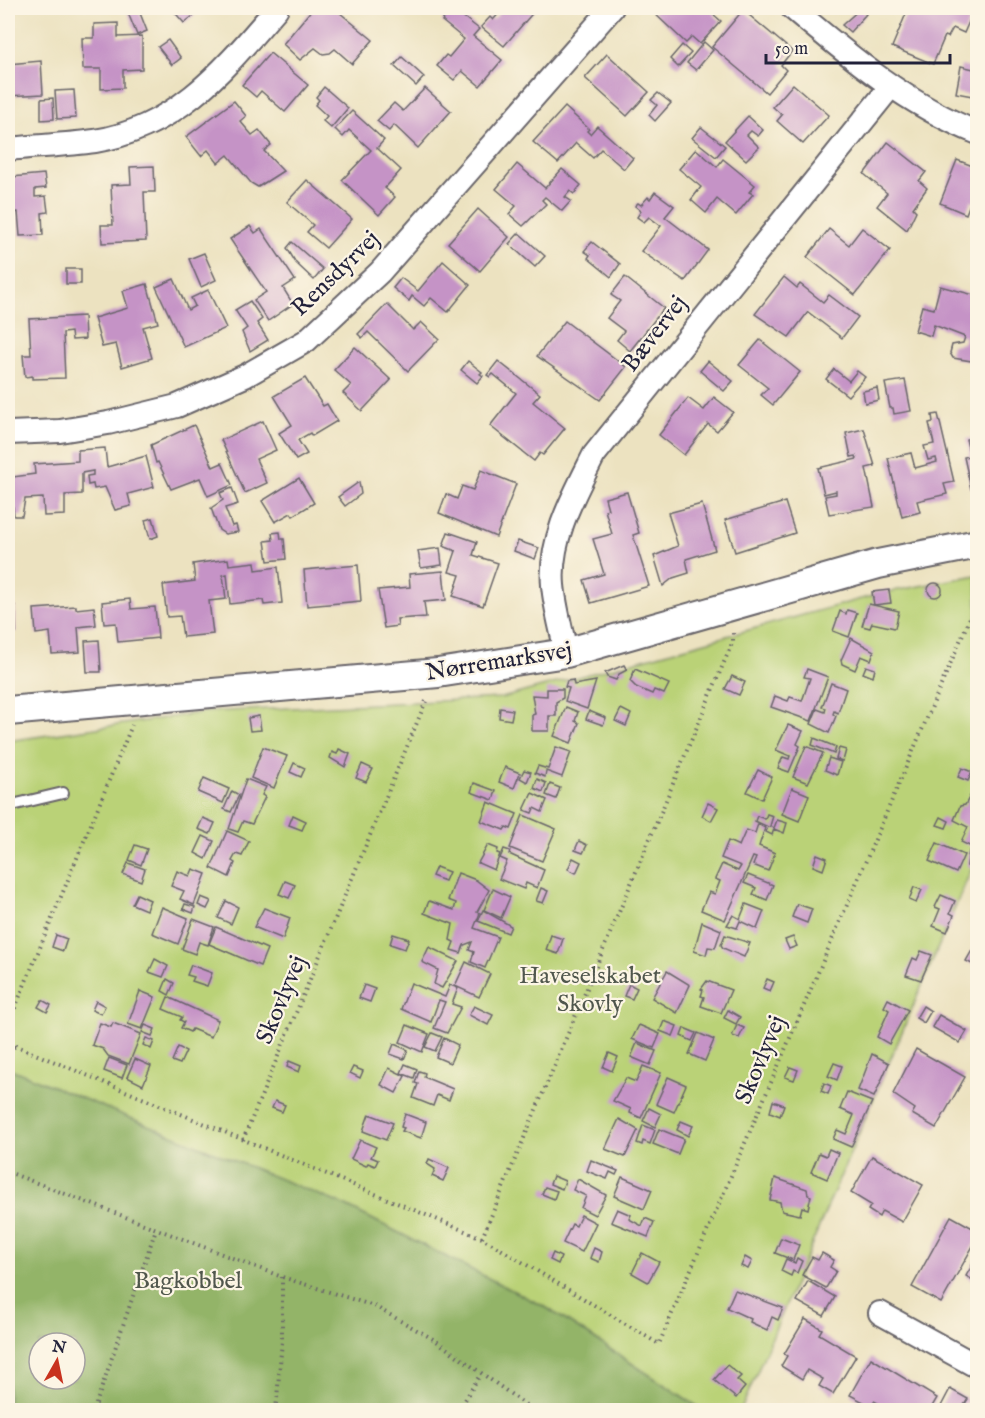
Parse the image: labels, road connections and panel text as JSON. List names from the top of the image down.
{
  "streets": {
    "street": ["Rensdyrvej", "Bævervej", "Nørremarksvej"],
    "path": ["Skovlyvej"]
  },
  "crossings": [
    ["Bævervej", "Nørremarksvej"],
    ["Nørremarksvej", "Skovlyvej"]
  ],
  "parks": ["Haveselskabet Skovly", "Bagkobbel"],
  "scale_bar": "50 m",
  "north": "top"
}
